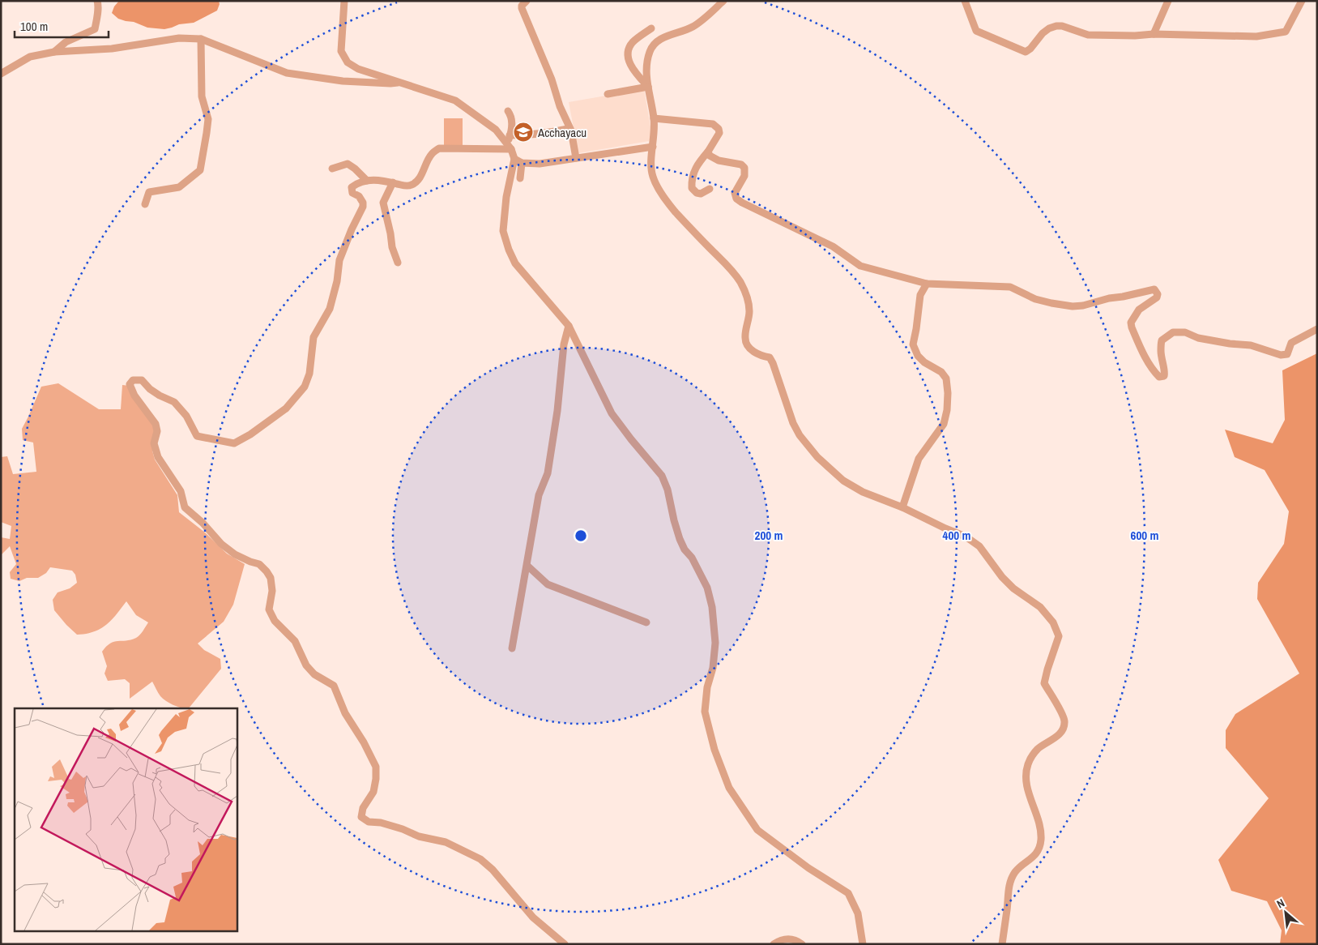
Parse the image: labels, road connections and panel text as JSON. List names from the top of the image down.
{
  "places": {
    "school or university": ["Acchayacu"]
  },
  "scale_bar": "100 m",
  "north": "top left",
  "rings": ["200 m", "400 m", "600 m"]
}
